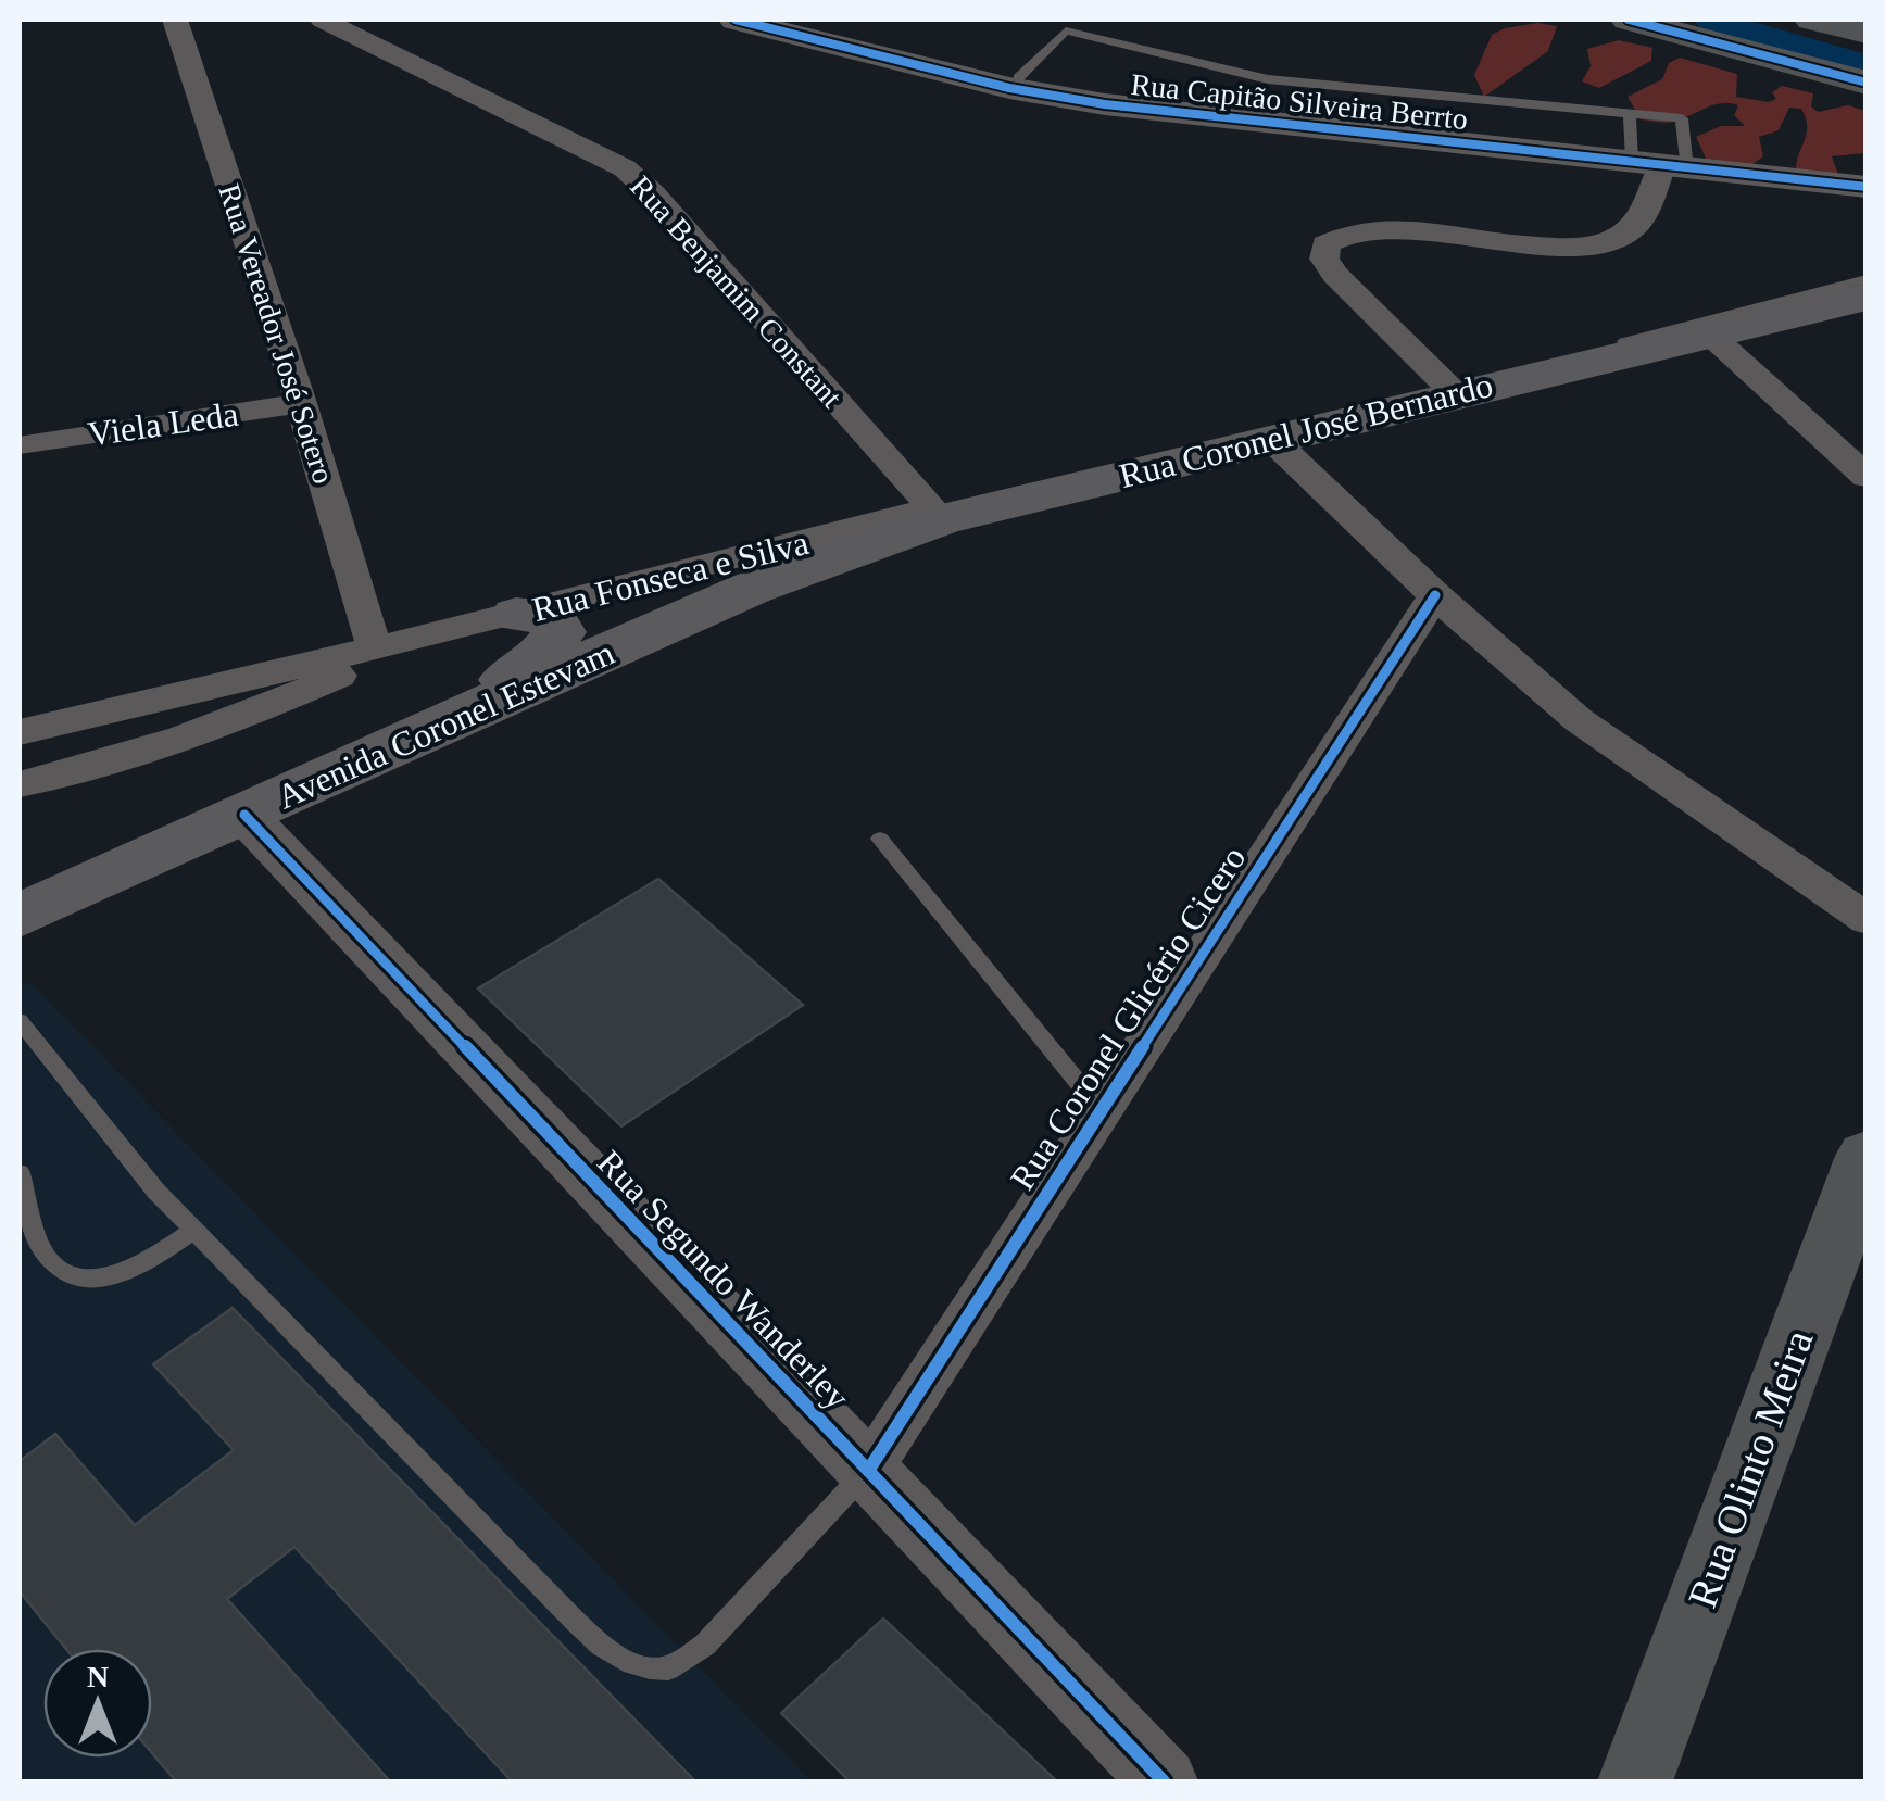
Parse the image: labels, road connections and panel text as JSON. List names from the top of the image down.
{
  "streets": {
    "main road": ["Rua Coronel José Bernardo", "Avenida Coronel Estevam", "Rua Olinto Meira"],
    "street": [
      "Rua Capitão Silveira Berrto",
      "Rua Benjamim Constant",
      "Rua Vereador José Sotero",
      "Viela Leda",
      "Rua Fonseca e Silva",
      "Rua Coronel Glicério Cicero",
      "Rua Segundo Wanderley"
    ]
  },
  "crossings": [
    ["Rua Benjamim Constant", "Rua Coronel José Bernardo"],
    ["Rua Benjamim Constant", "Rua Fonseca e Silva"],
    ["Rua Vereador José Sotero", "Viela Leda"],
    ["Rua Vereador José Sotero", "Rua Fonseca e Silva"],
    ["Rua Coronel José Bernardo", "Rua Fonseca e Silva"],
    ["Rua Coronel José Bernardo", "Avenida Coronel Estevam"],
    ["Avenida Coronel Estevam", "Rua Segundo Wanderley"],
    ["Rua Coronel Glicério Cicero", "Rua Segundo Wanderley"]
  ],
  "north": "top"
}
